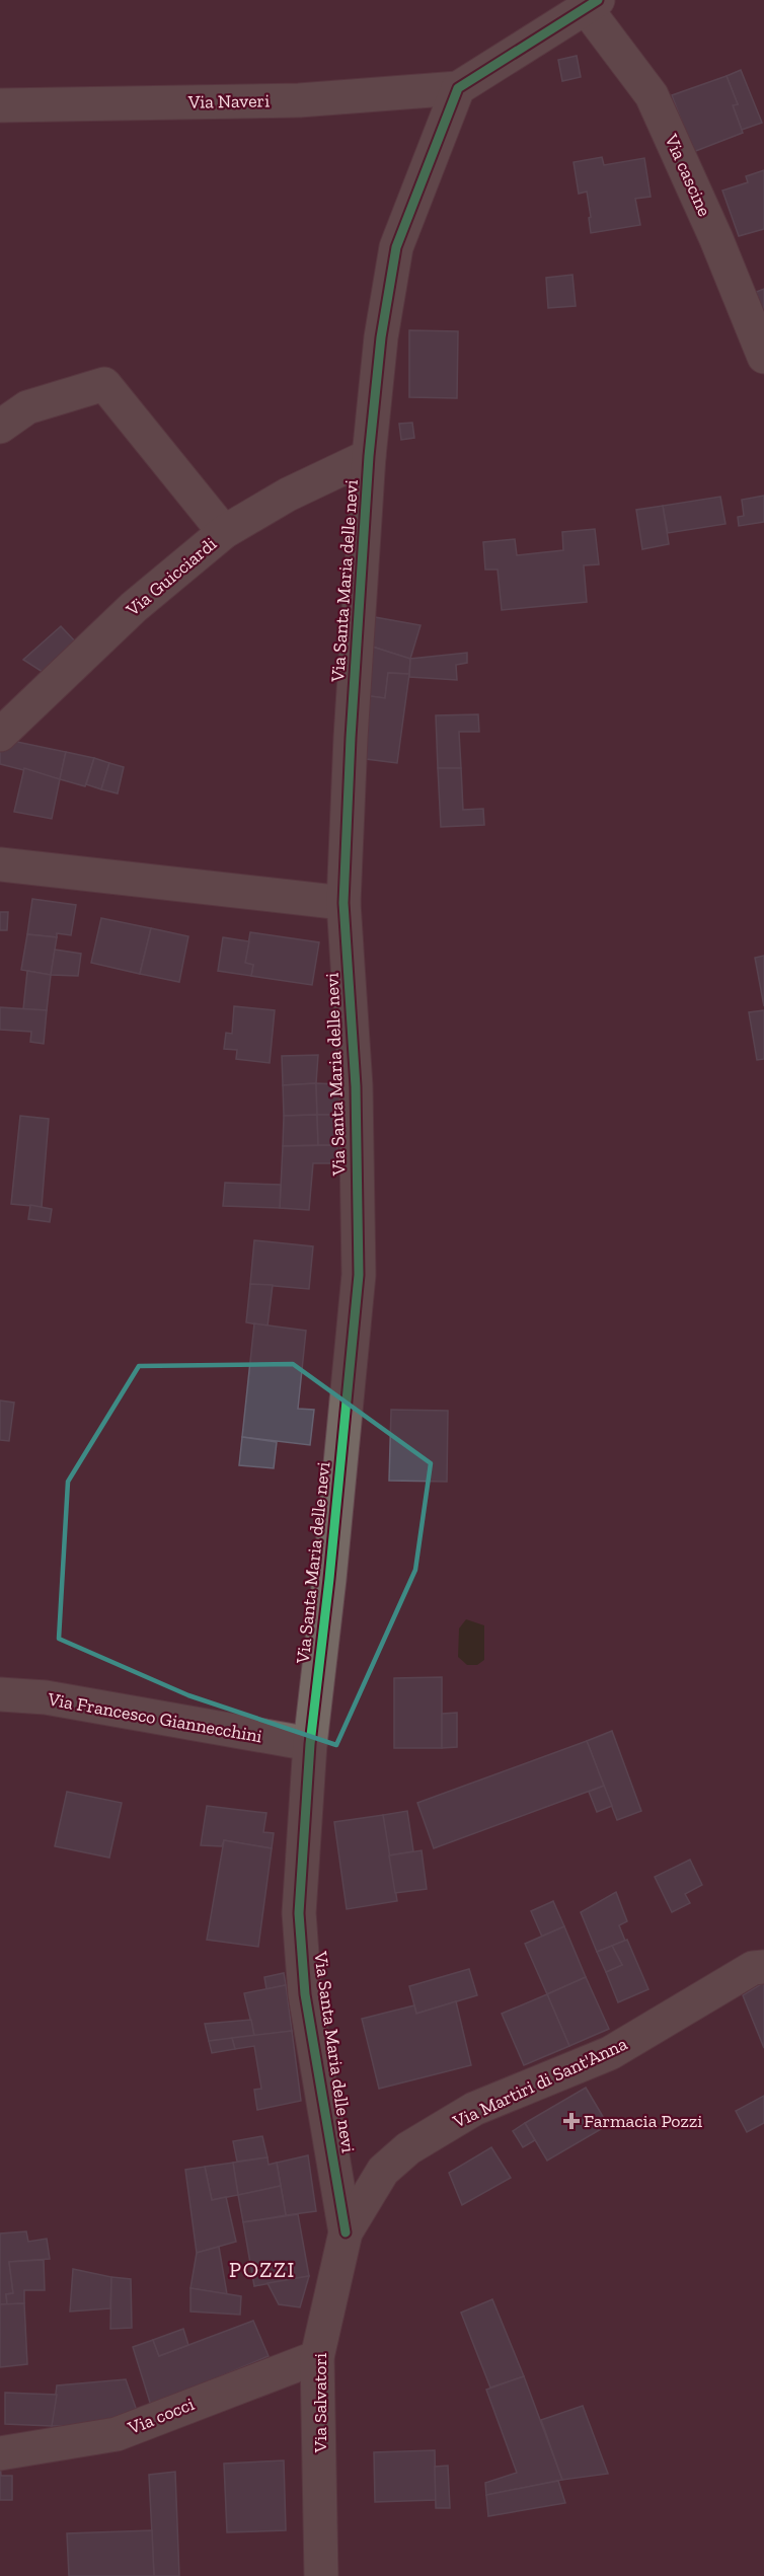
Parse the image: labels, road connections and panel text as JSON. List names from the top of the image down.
{
  "streets": {
    "street": [
      "Via Naveri",
      "Via cascine",
      "Via Guicciardi",
      "Via Santa Maria delle nevi",
      "Via Francesco Giannecchini",
      "Via Martiri di Sant'Anna",
      "Via Salvatori",
      "Via cocci"
    ]
  },
  "crossings": [
    ["Via Naveri", "Via Santa Maria delle nevi"],
    ["Via Guicciardi", "Via Santa Maria delle nevi"],
    ["Via Santa Maria delle nevi", "Via Francesco Giannecchini"],
    ["Via Santa Maria delle nevi", "Via Martiri di Sant'Anna"],
    ["Via Santa Maria delle nevi", "Via Salvatori"],
    ["Via Martiri di Sant'Anna", "Via Salvatori"],
    ["Via Salvatori", "Via cocci"]
  ],
  "districts": ["POZZI"],
  "places": {
    "health": ["Farmacia Pozzi"]
  }
}
